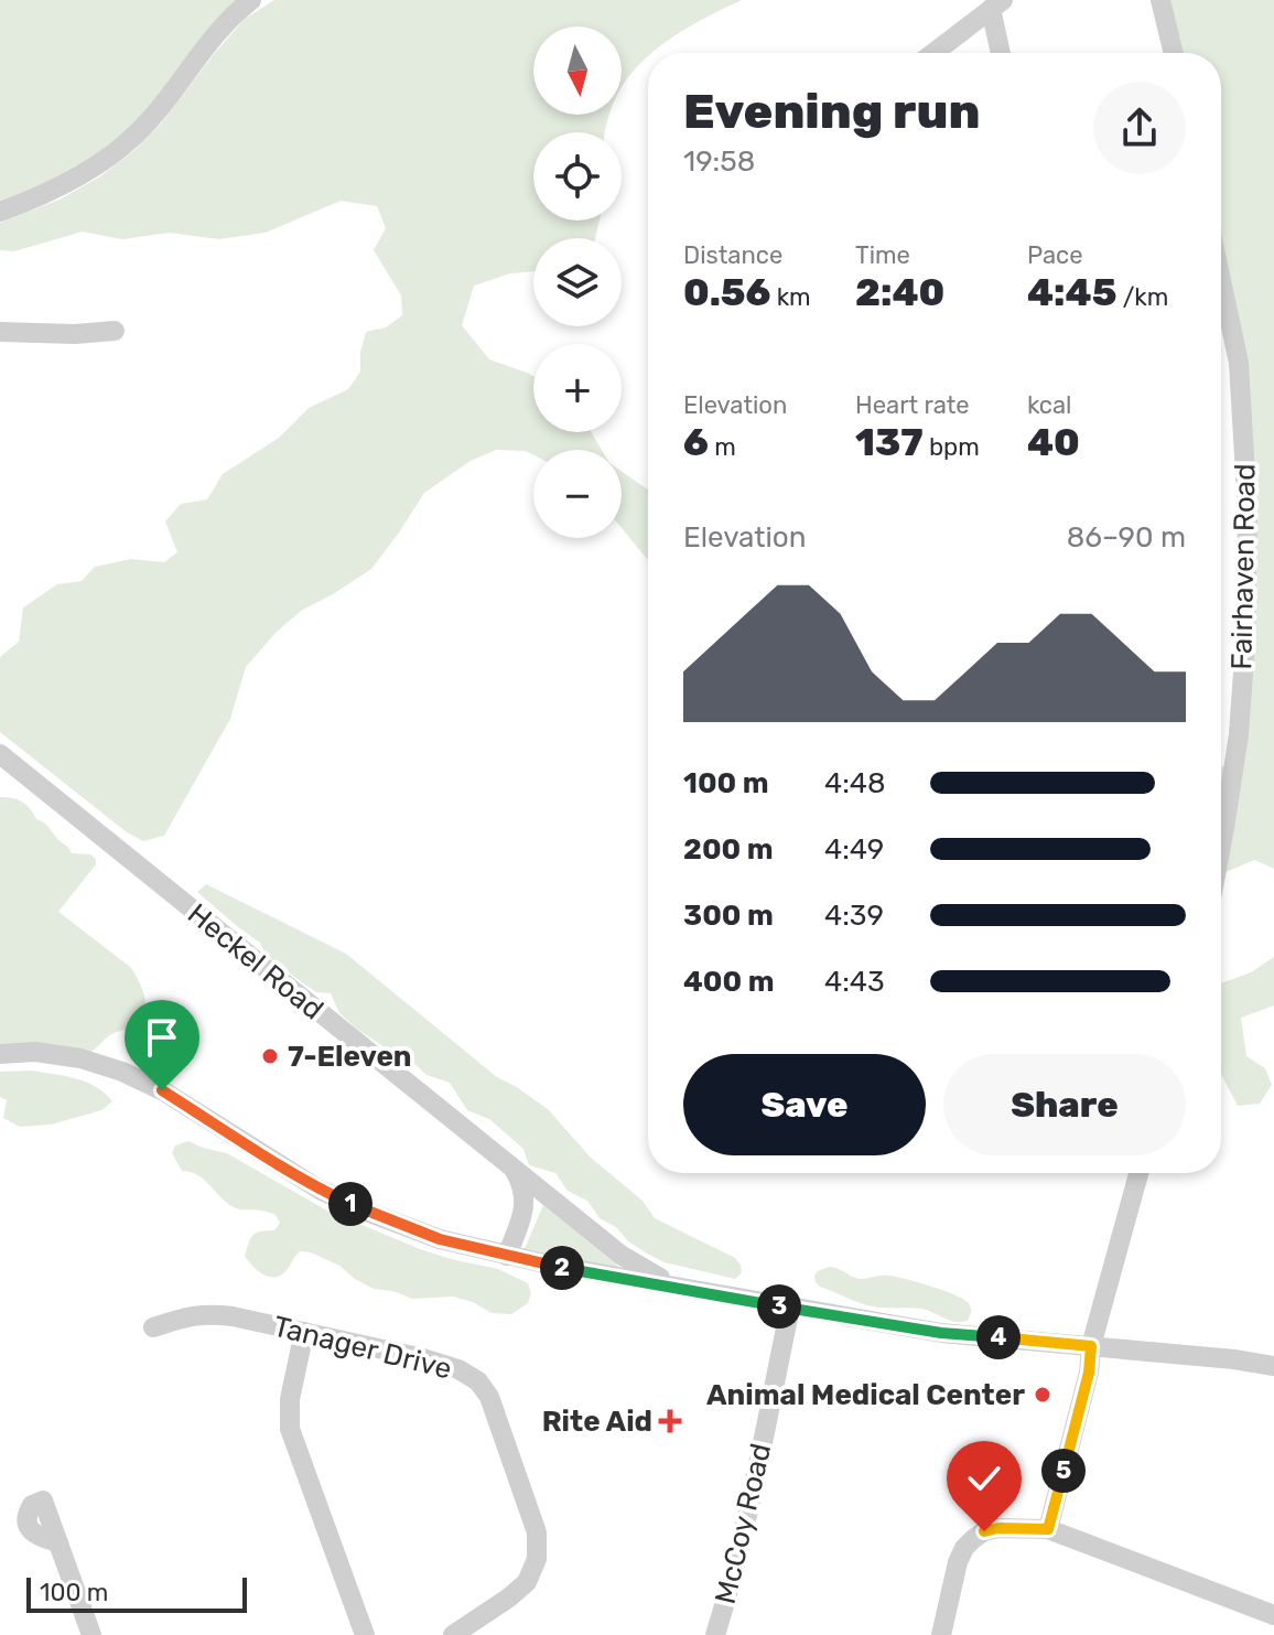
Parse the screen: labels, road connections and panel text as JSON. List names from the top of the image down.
{
  "streets": {
    "street": [
      "Fairhaven Road",
      "Heckel Road",
      "Tanager Drive",
      "McCoy Road"
    ]
  },
  "places": {
    "other": ["7-Eleven", "Animal Medical Center"],
    "health": ["Rite Aid"]
  },
  "scale_bar": "100 m",
  "north": "bottom",
  "page": {
    "map_buttons": ["+", "−"],
    "heading": ["Evening run", "19:58"],
    "stats": [
      ["Distance", "0.56 km"],
      ["Time", "2:40"],
      ["Pace", "4:45 /km"],
      ["Elevation", "6 m"],
      ["Heart rate", "137 bpm"],
      ["kcal", "40"]
    ],
    "chart": ["Elevation", "86–90 m"],
    "list": [
      {
        "name": "100 m",
        "note": "4:48"
      },
      {
        "name": "200 m",
        "note": "4:49"
      },
      {
        "name": "300 m",
        "note": "4:39"
      },
      {
        "name": "400 m",
        "note": "4:43"
      }
    ],
    "buttons": ["Save", "Share"],
    "pins": [
      "1",
      "2",
      "3",
      "4",
      "5"
    ],
    "scale": "100 m"
  }
}
